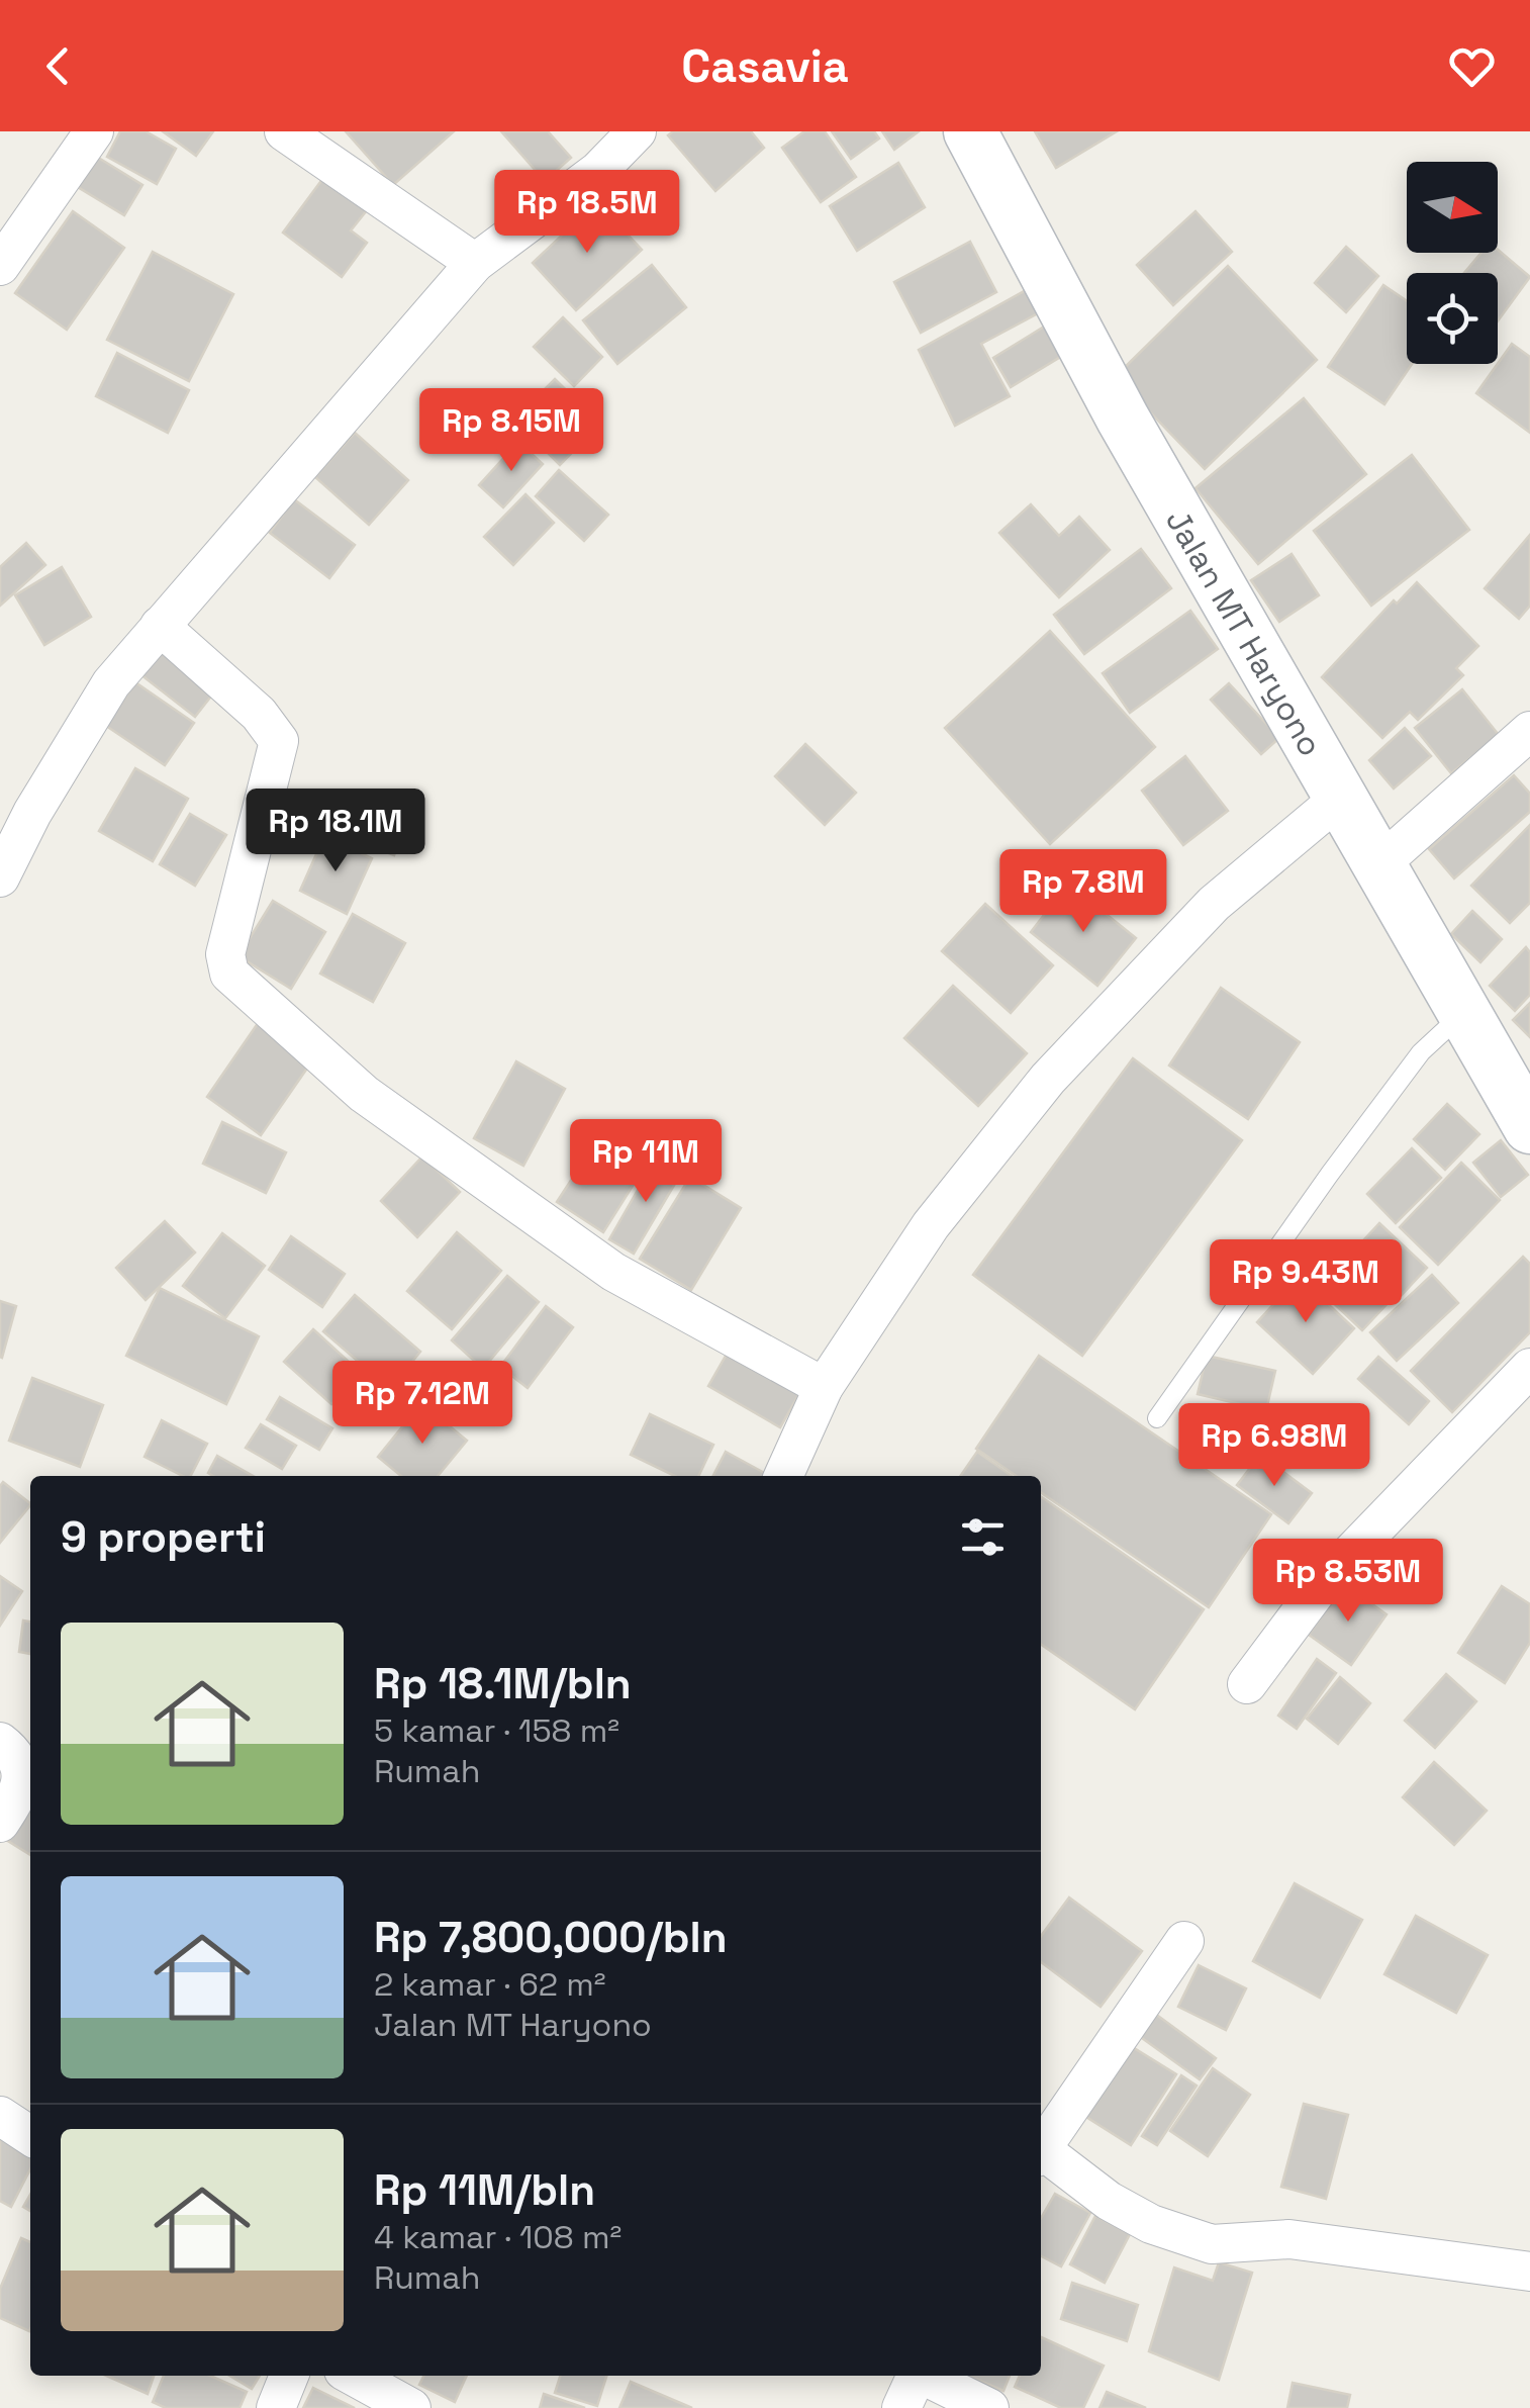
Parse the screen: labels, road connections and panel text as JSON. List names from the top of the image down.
{
  "streets": {
    "main road": ["Jalan MT Haryono"]
  },
  "north": "right",
  "page": {
    "header": "Casavia",
    "price": [
      "Rp 18.5M",
      "Rp 8.15M",
      "Rp 18.1M",
      "Rp 7.8M",
      "Rp 11M",
      "Rp 9.43M",
      "Rp 7.12M",
      "Rp 6.98M",
      "Rp 8.53M"
    ],
    "heading": "9 properti",
    "list": [
      {
        "name": "Rp 18.1M/bln",
        "note": "5 kamar · 158 m² · Rumah"
      },
      {
        "name": "Rp 7,800,000/bln",
        "note": "2 kamar · 62 m² · Jalan MT Haryono"
      },
      {
        "name": "Rp 11M/bln",
        "note": "4 kamar · 108 m² · Rumah"
      }
    ]
  }
}
